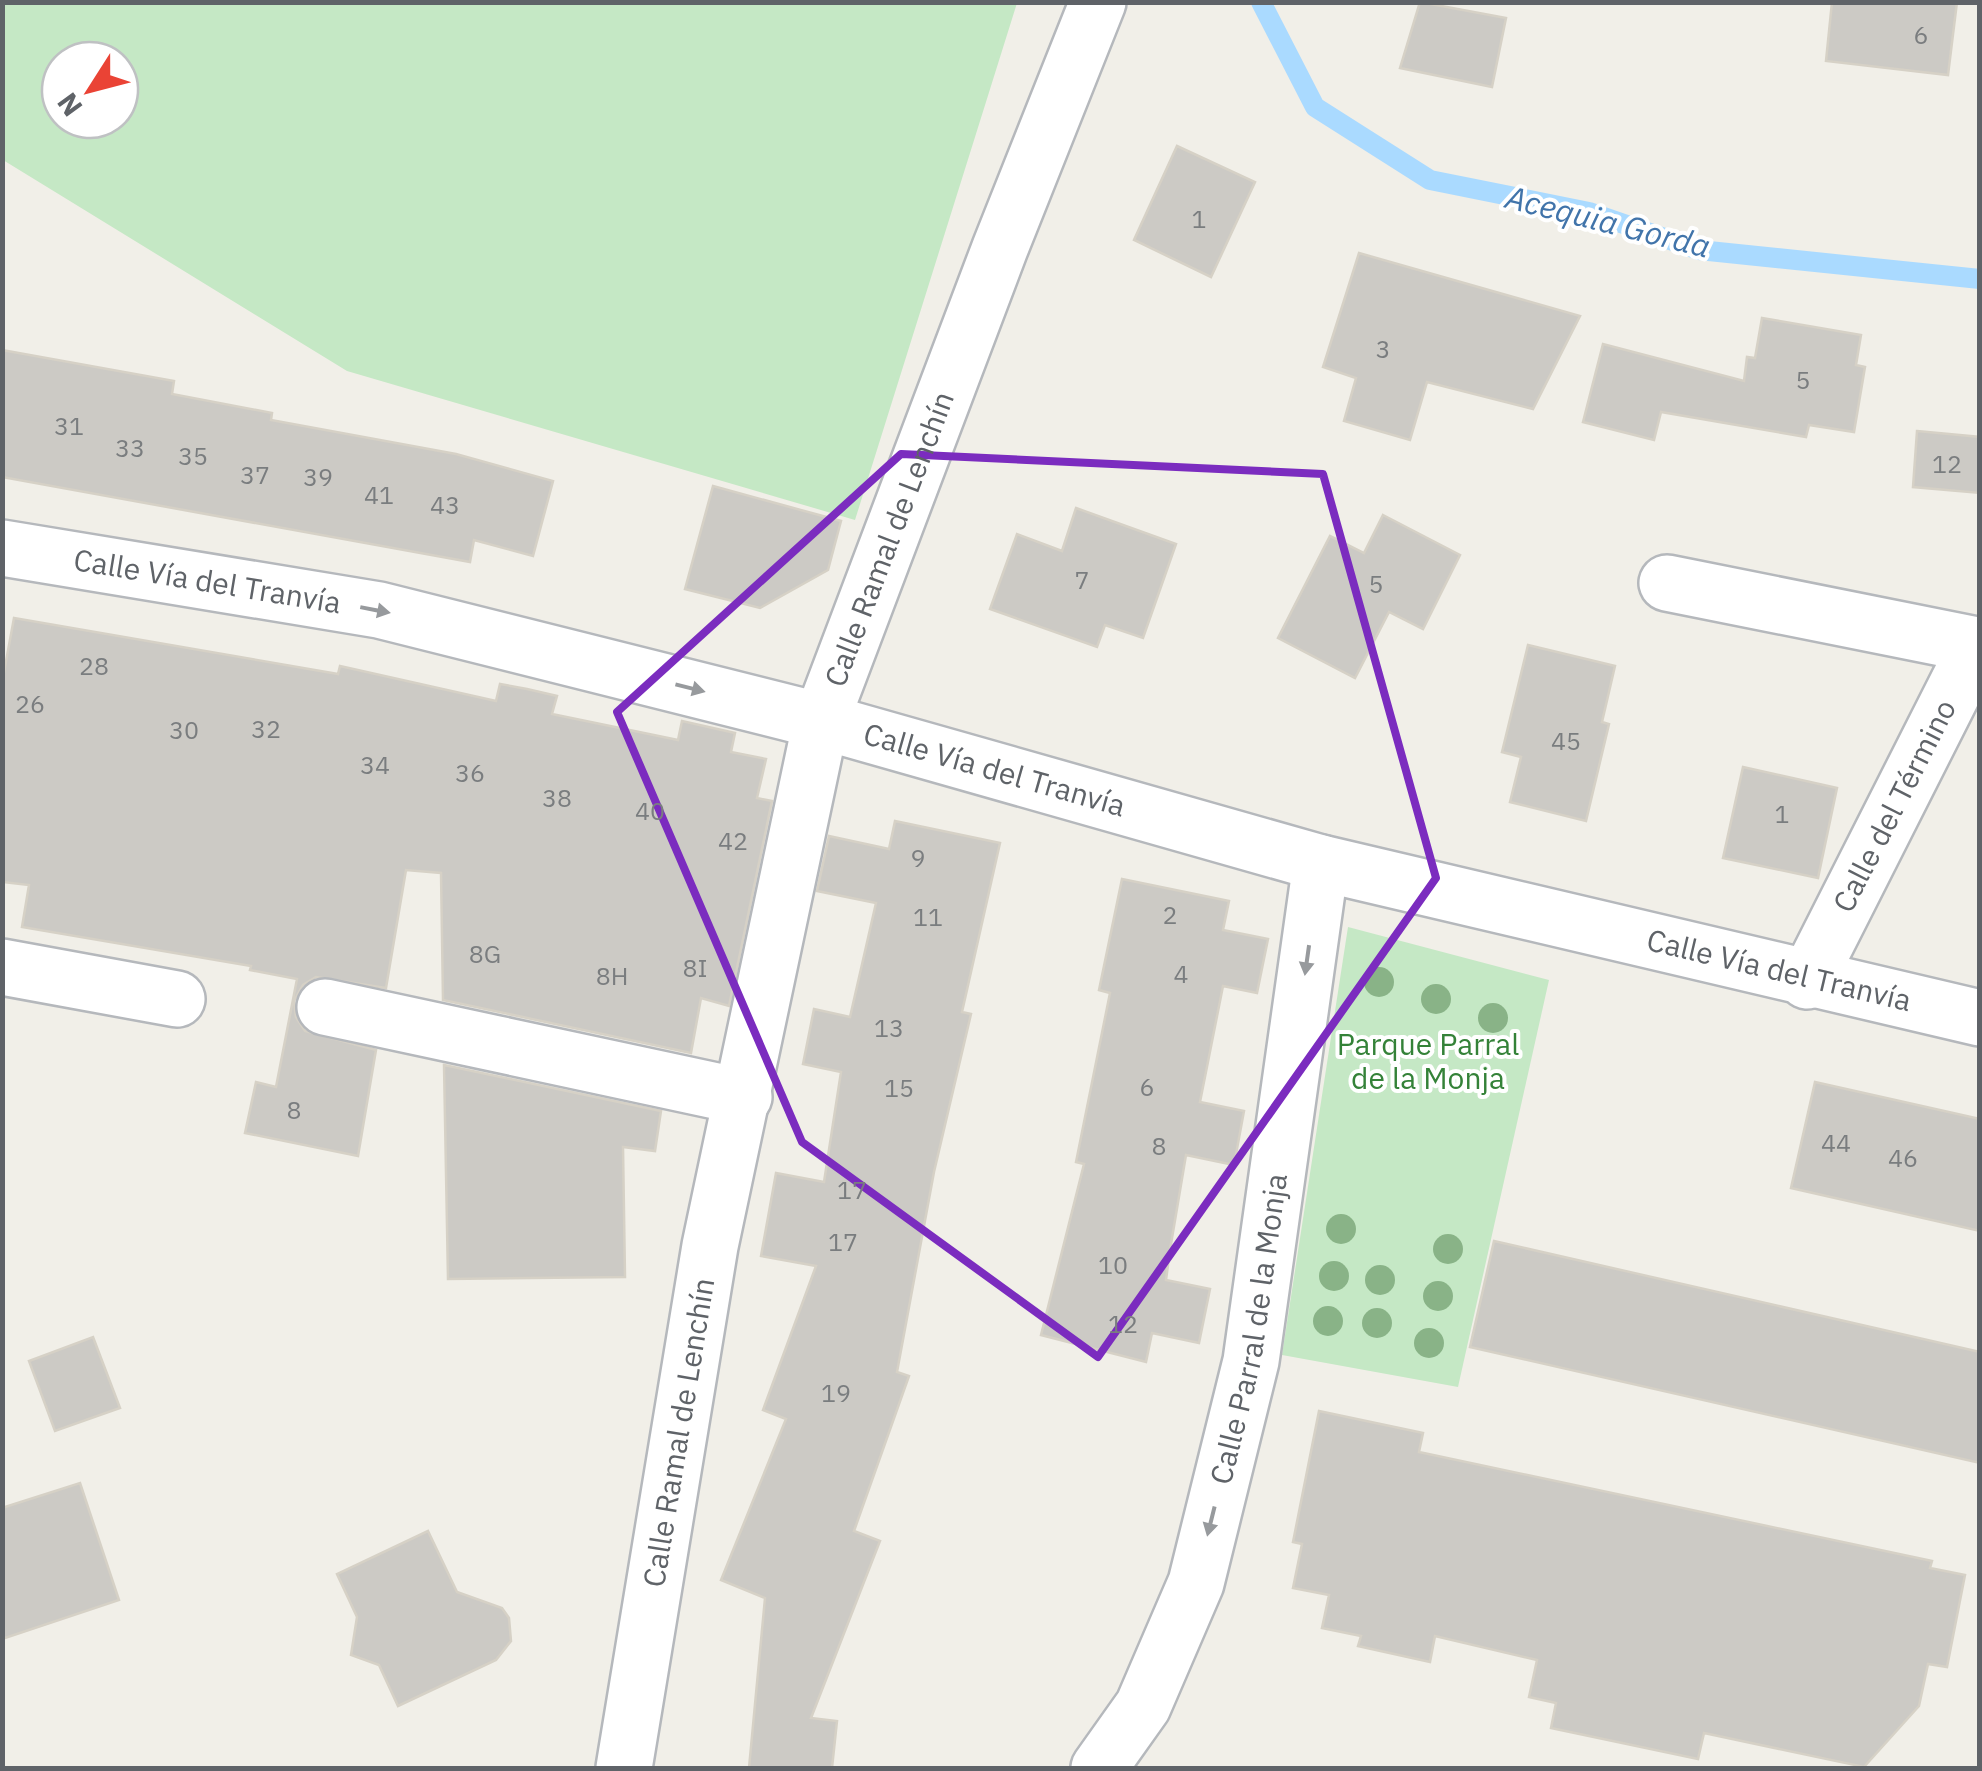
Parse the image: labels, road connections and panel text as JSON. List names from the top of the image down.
{
  "streets": {
    "street": [
      "Calle Ramal de Lenchín",
      "Calle Vía del Tranvía",
      "Calle del Término",
      "Calle Parral de la Monja"
    ]
  },
  "crossings": [
    ["Calle Ramal de Lenchín", "Calle Vía del Tranvía"],
    ["Calle Vía del Tranvía", "Calle del Término"],
    ["Calle Vía del Tranvía", "Calle Parral de la Monja"]
  ],
  "one_way": ["Calle Parral de la Monja"],
  "water": ["Acequia Gorda"],
  "parks": ["Parque Parral de la Monja"],
  "house_numbers": [
    "6",
    "1",
    "3",
    "5",
    "31",
    "33",
    "35",
    "12",
    "37",
    "39",
    "41",
    "43",
    "7",
    "5",
    "28",
    "26",
    "32",
    "30",
    "45",
    "34",
    "36",
    "38",
    "40",
    "1",
    "42",
    "9",
    "2",
    "11",
    "8G",
    "8I",
    "4",
    "8H",
    "13",
    "6",
    "15",
    "8",
    "44",
    "8",
    "46",
    "17",
    "17",
    "10",
    "12",
    "19"
  ],
  "north": "bottom left"
}
